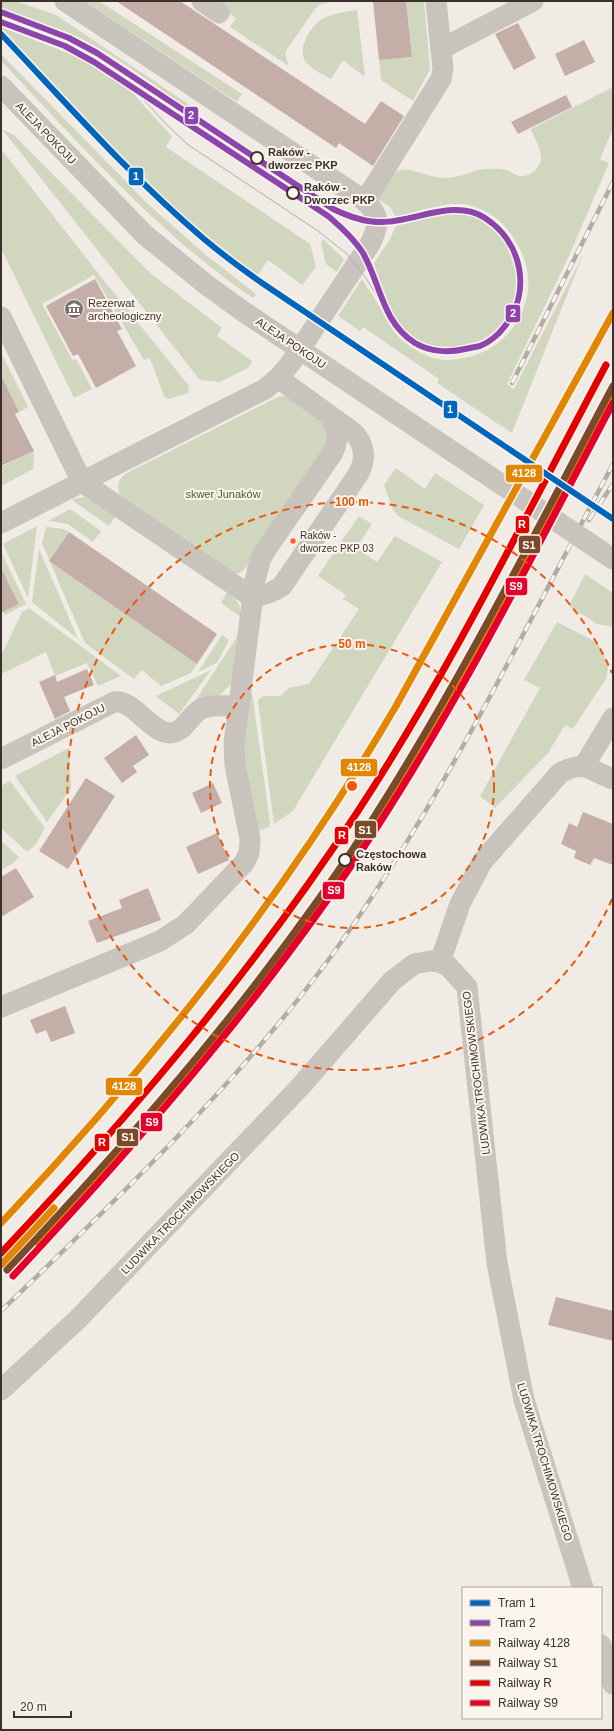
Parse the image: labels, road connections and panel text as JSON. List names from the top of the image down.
{
  "streets": {
    "street": ["ALEJA POKOJU", "LUDWIKA TROCHIMOWSKIEGO"]
  },
  "parks": ["skwer Junaków"],
  "places": {
    "other": [
      "Raków - dworzec PKP",
      "Raków - Dworzec PKP",
      "Raków - dworzec PKP 03",
      "Częstochowa Raków"
    ],
    "museum": ["Rezerwat archeologiczny"]
  },
  "lines": [
    "tram line 2",
    "tram line 1",
    "rail line 4128",
    "rail line R",
    "rail line S1",
    "rail line S9"
  ],
  "legend": [
    "Tram 1",
    "Tram 2",
    "Railway 4128",
    "Railway S1",
    "Railway R",
    "Railway S9"
  ],
  "scale_bar": "20 m",
  "rings": ["100 m", "50 m"]
}
